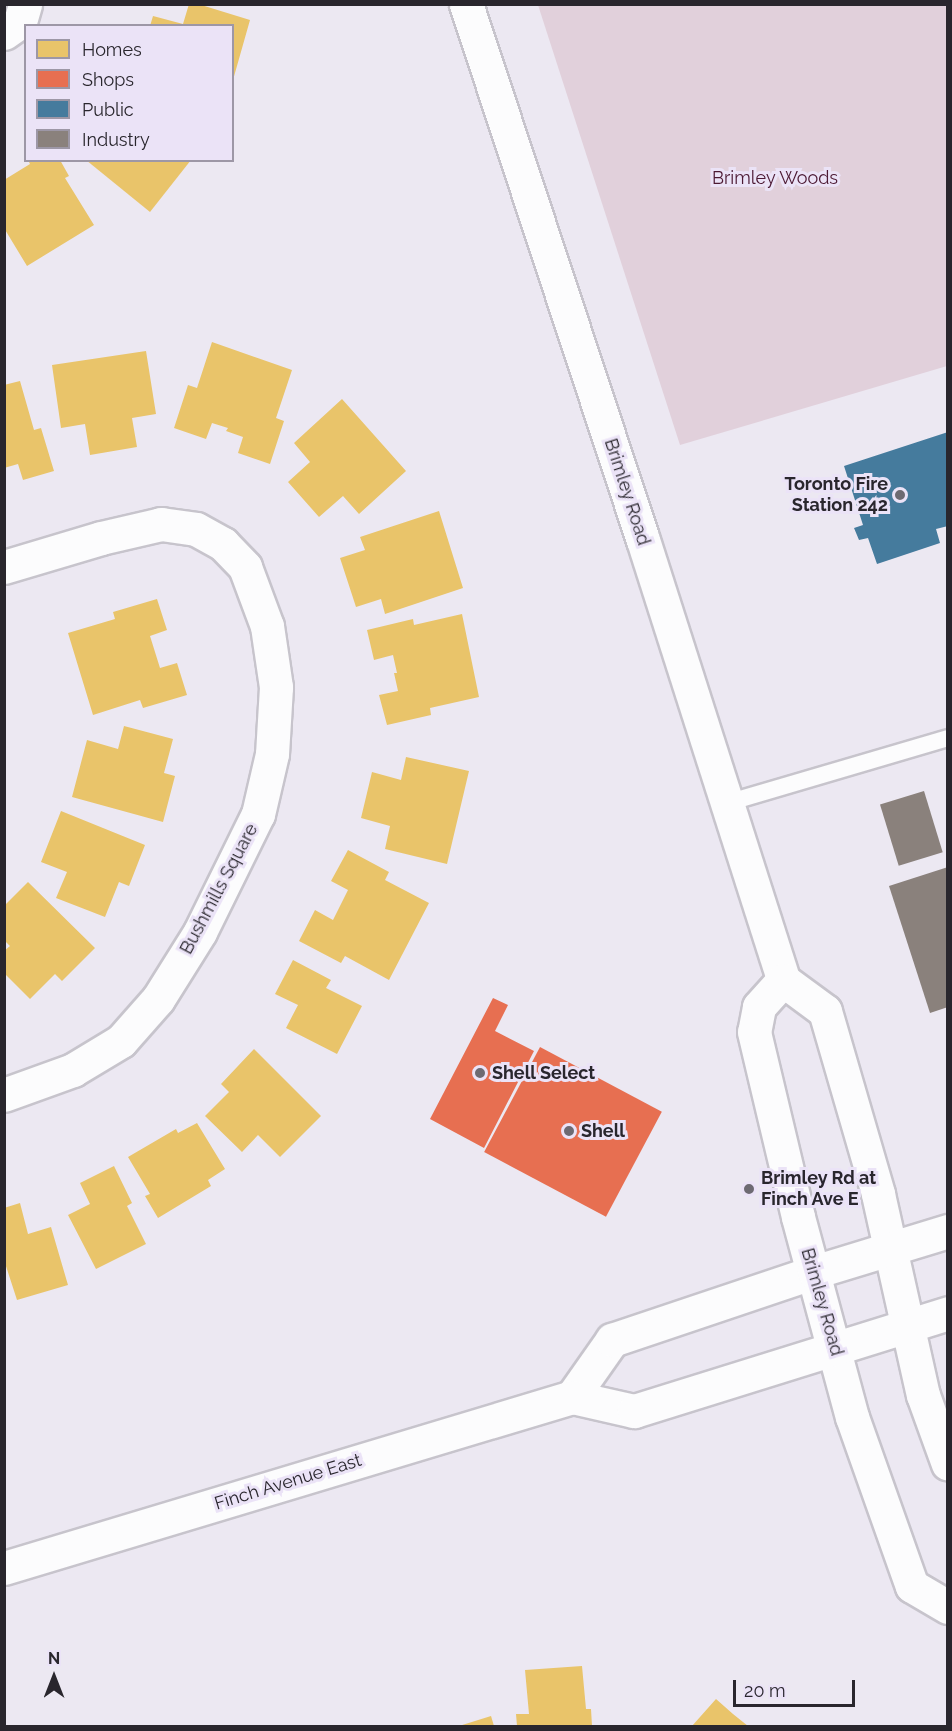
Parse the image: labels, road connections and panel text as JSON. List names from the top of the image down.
{
  "streets": {
    "main road": ["Brimley Road", "Bushmills Square", "Finch Avenue East"]
  },
  "crossings": [
    ["Brimley Road", "Finch Avenue East"]
  ],
  "parks": ["Brimley Woods"],
  "places": [
    "Toronto Fire Station 242",
    "Shell Select",
    "Shell",
    "Brimley Rd at Finch Ave E"
  ],
  "legend": [
    "Homes",
    "Shops",
    "Public",
    "Industry"
  ],
  "scale_bar": "20 m",
  "north": "top"
}
